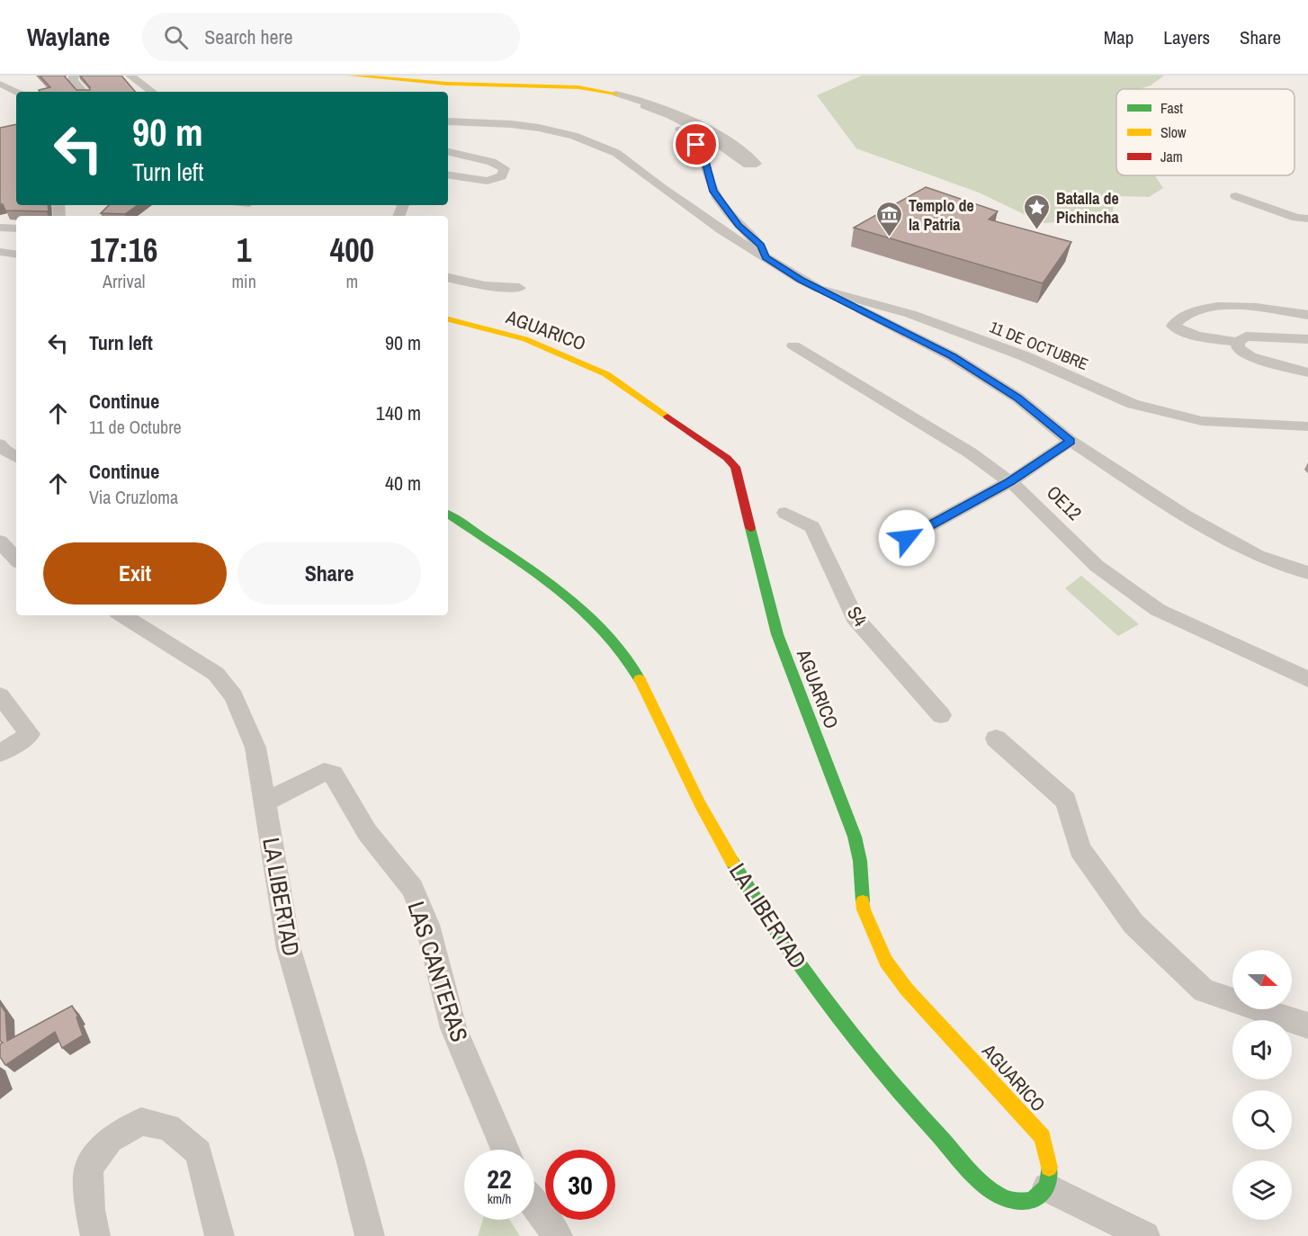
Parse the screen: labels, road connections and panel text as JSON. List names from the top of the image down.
{
  "streets": {
    "street": [
      "AGUARICO",
      "11 DE OCTUBRE",
      "OE12",
      "S4",
      "LA LIBERTAD",
      "LAS CANTERAS"
    ]
  },
  "crossings": [
    ["AGUARICO", "LA LIBERTAD"],
    ["LA LIBERTAD", "LAS CANTERAS"]
  ],
  "places": {
    "place": ["Batalla de Pichincha"],
    "museum": ["Templo de la Patria"]
  },
  "legend": ["Fast", "Slow", "Jam"],
  "north": "right",
  "page": {
    "header": "Waylane",
    "search": "Search here",
    "nav": ["Map", "Layers", "Share"],
    "turn": ["90 m", "Turn left"],
    "eta": [
      "17:16",
      "Arrival",
      "1",
      "min",
      "400",
      "m"
    ],
    "list": [
      {
        "name": "Turn left",
        "value": "90 m"
      },
      {
        "name": "Continue",
        "note": "11 de Octubre",
        "value": "140 m"
      },
      {
        "name": "Continue",
        "note": "Via Cruzloma",
        "value": "40 m"
      }
    ],
    "buttons": ["Exit", "Share"],
    "speed": "22 km/h",
    "limit": "30"
  }
}
